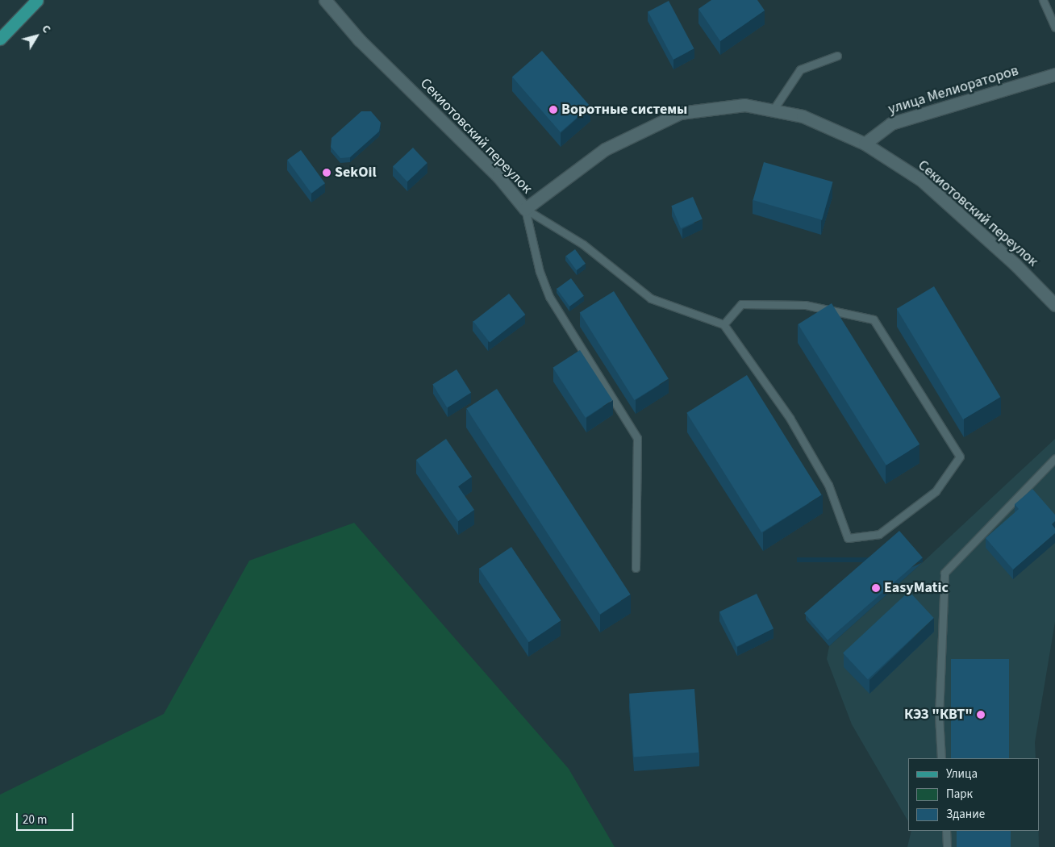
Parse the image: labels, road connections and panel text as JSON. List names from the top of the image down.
{
  "streets": {
    "street": ["улица Мелиораторов", "Секиотовский переулок"]
  },
  "crossings": [
    ["улица Мелиораторов", "Секиотовский переулок"]
  ],
  "places": [
    "Воротные системы",
    "SekOil",
    "EasyMatic",
    "КЭЗ \"КВТ\""
  ],
  "legend": ["Улица", "Парк", "Здание"],
  "scale_bar": "20 m",
  "north": "top right"
}
